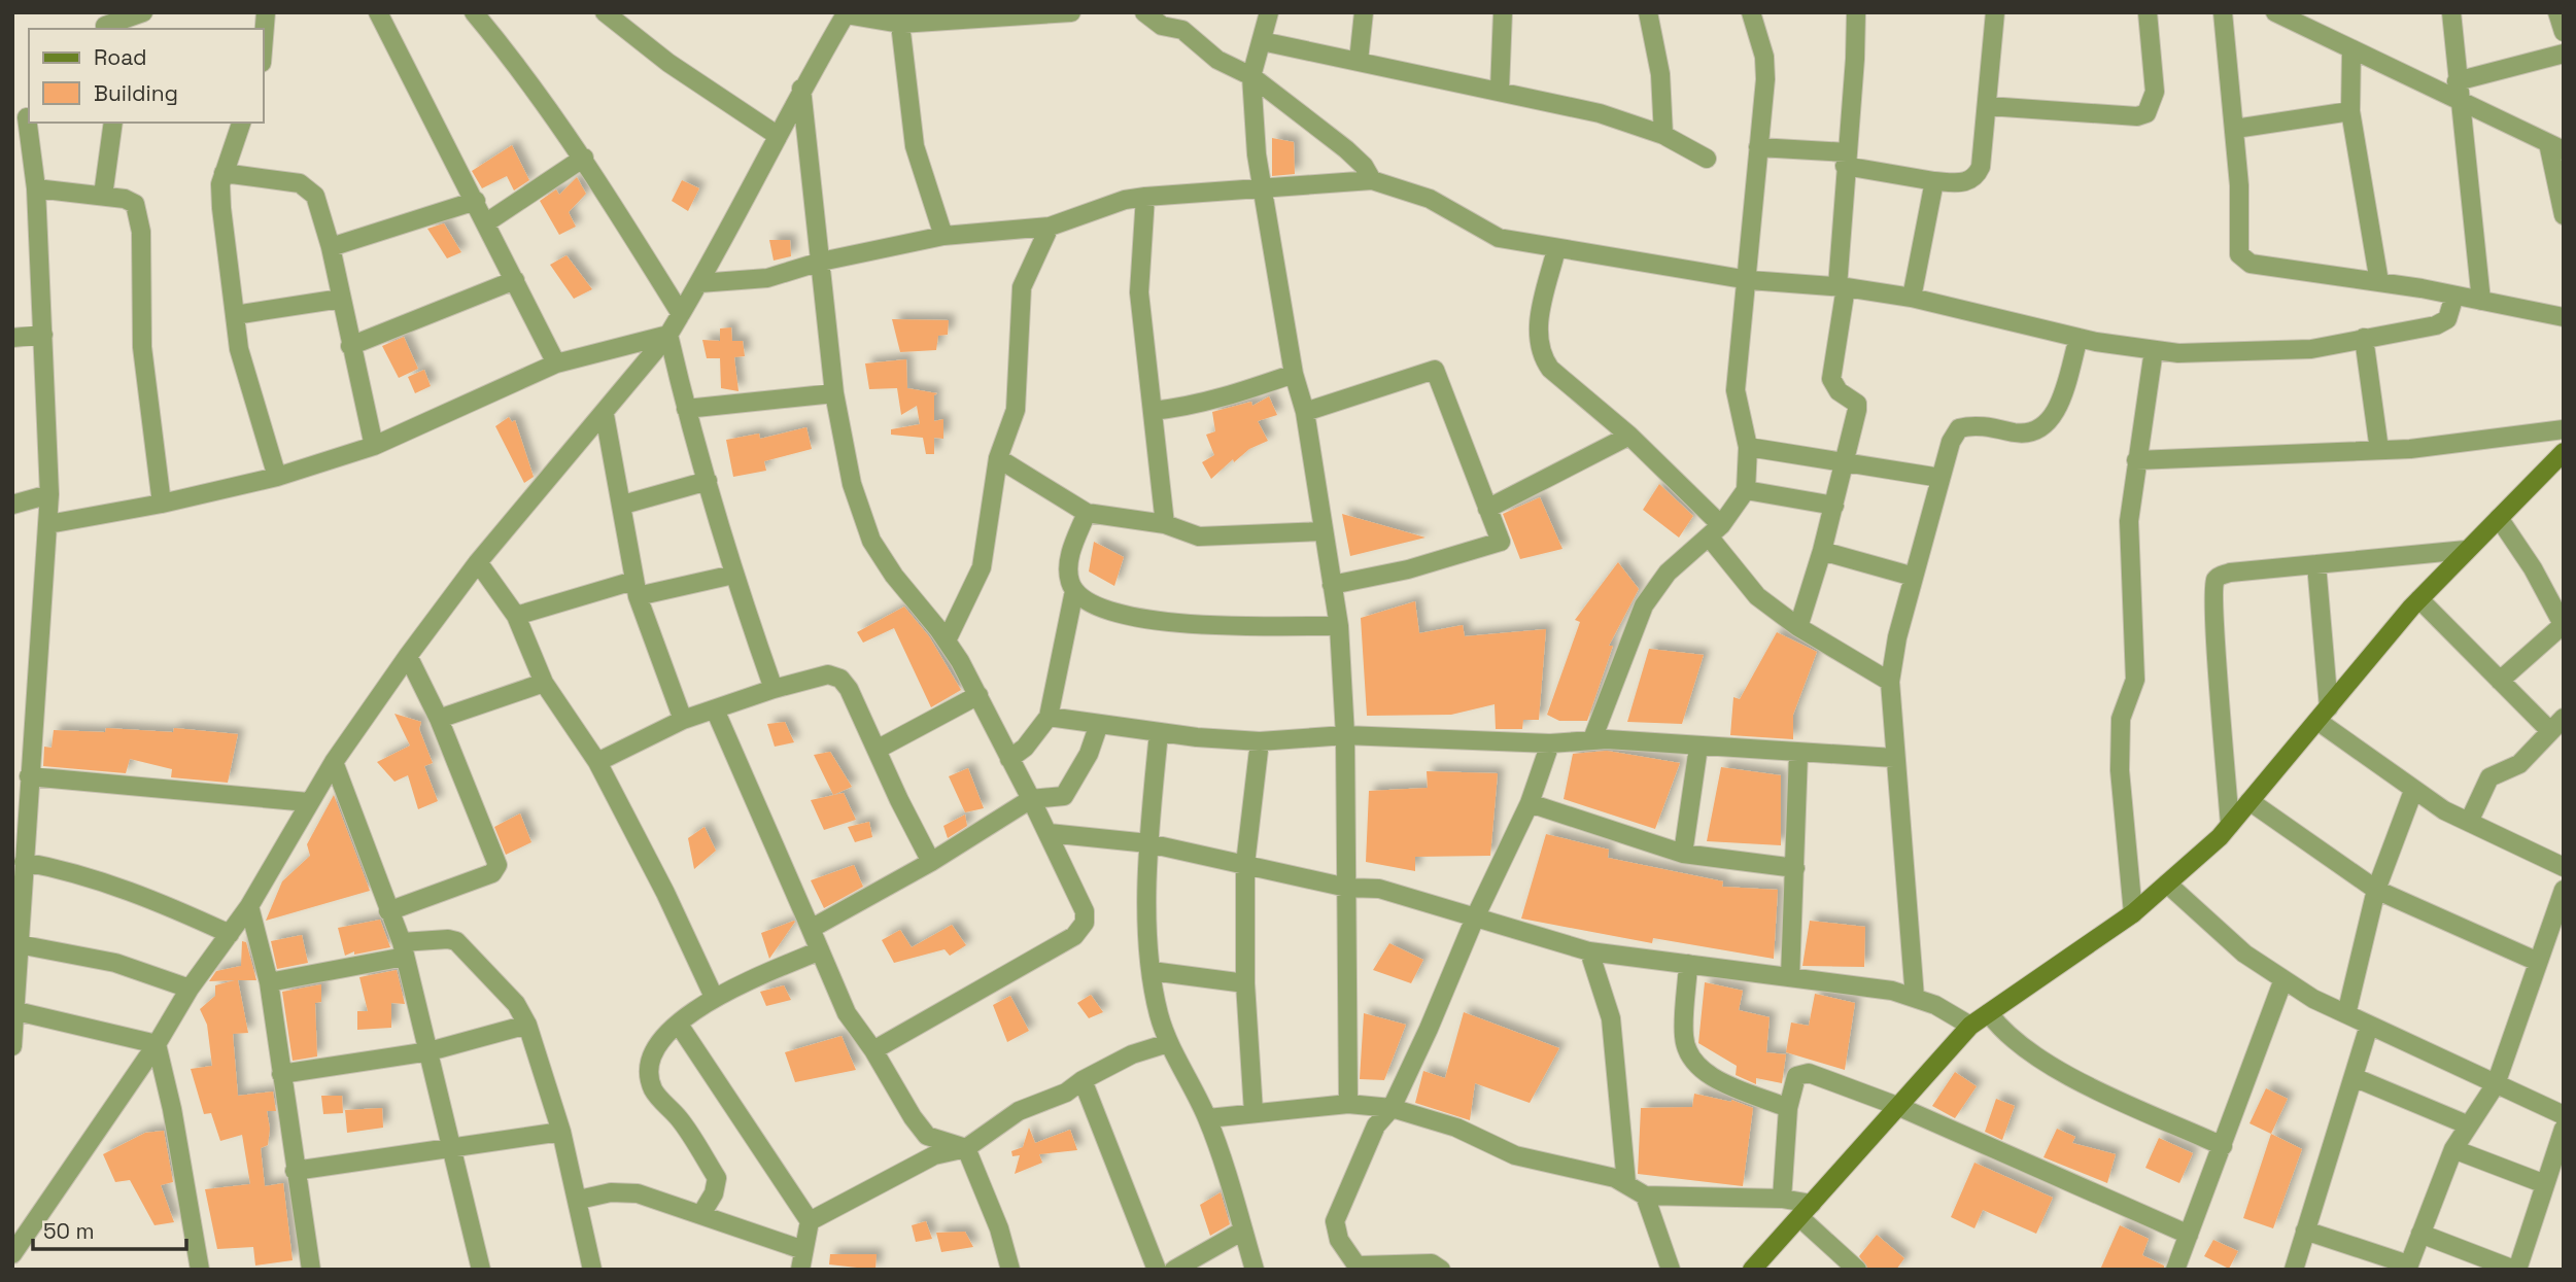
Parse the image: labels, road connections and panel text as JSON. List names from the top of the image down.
{
  "legend": ["Road", "Building"],
  "scale_bar": "50 m"
}
